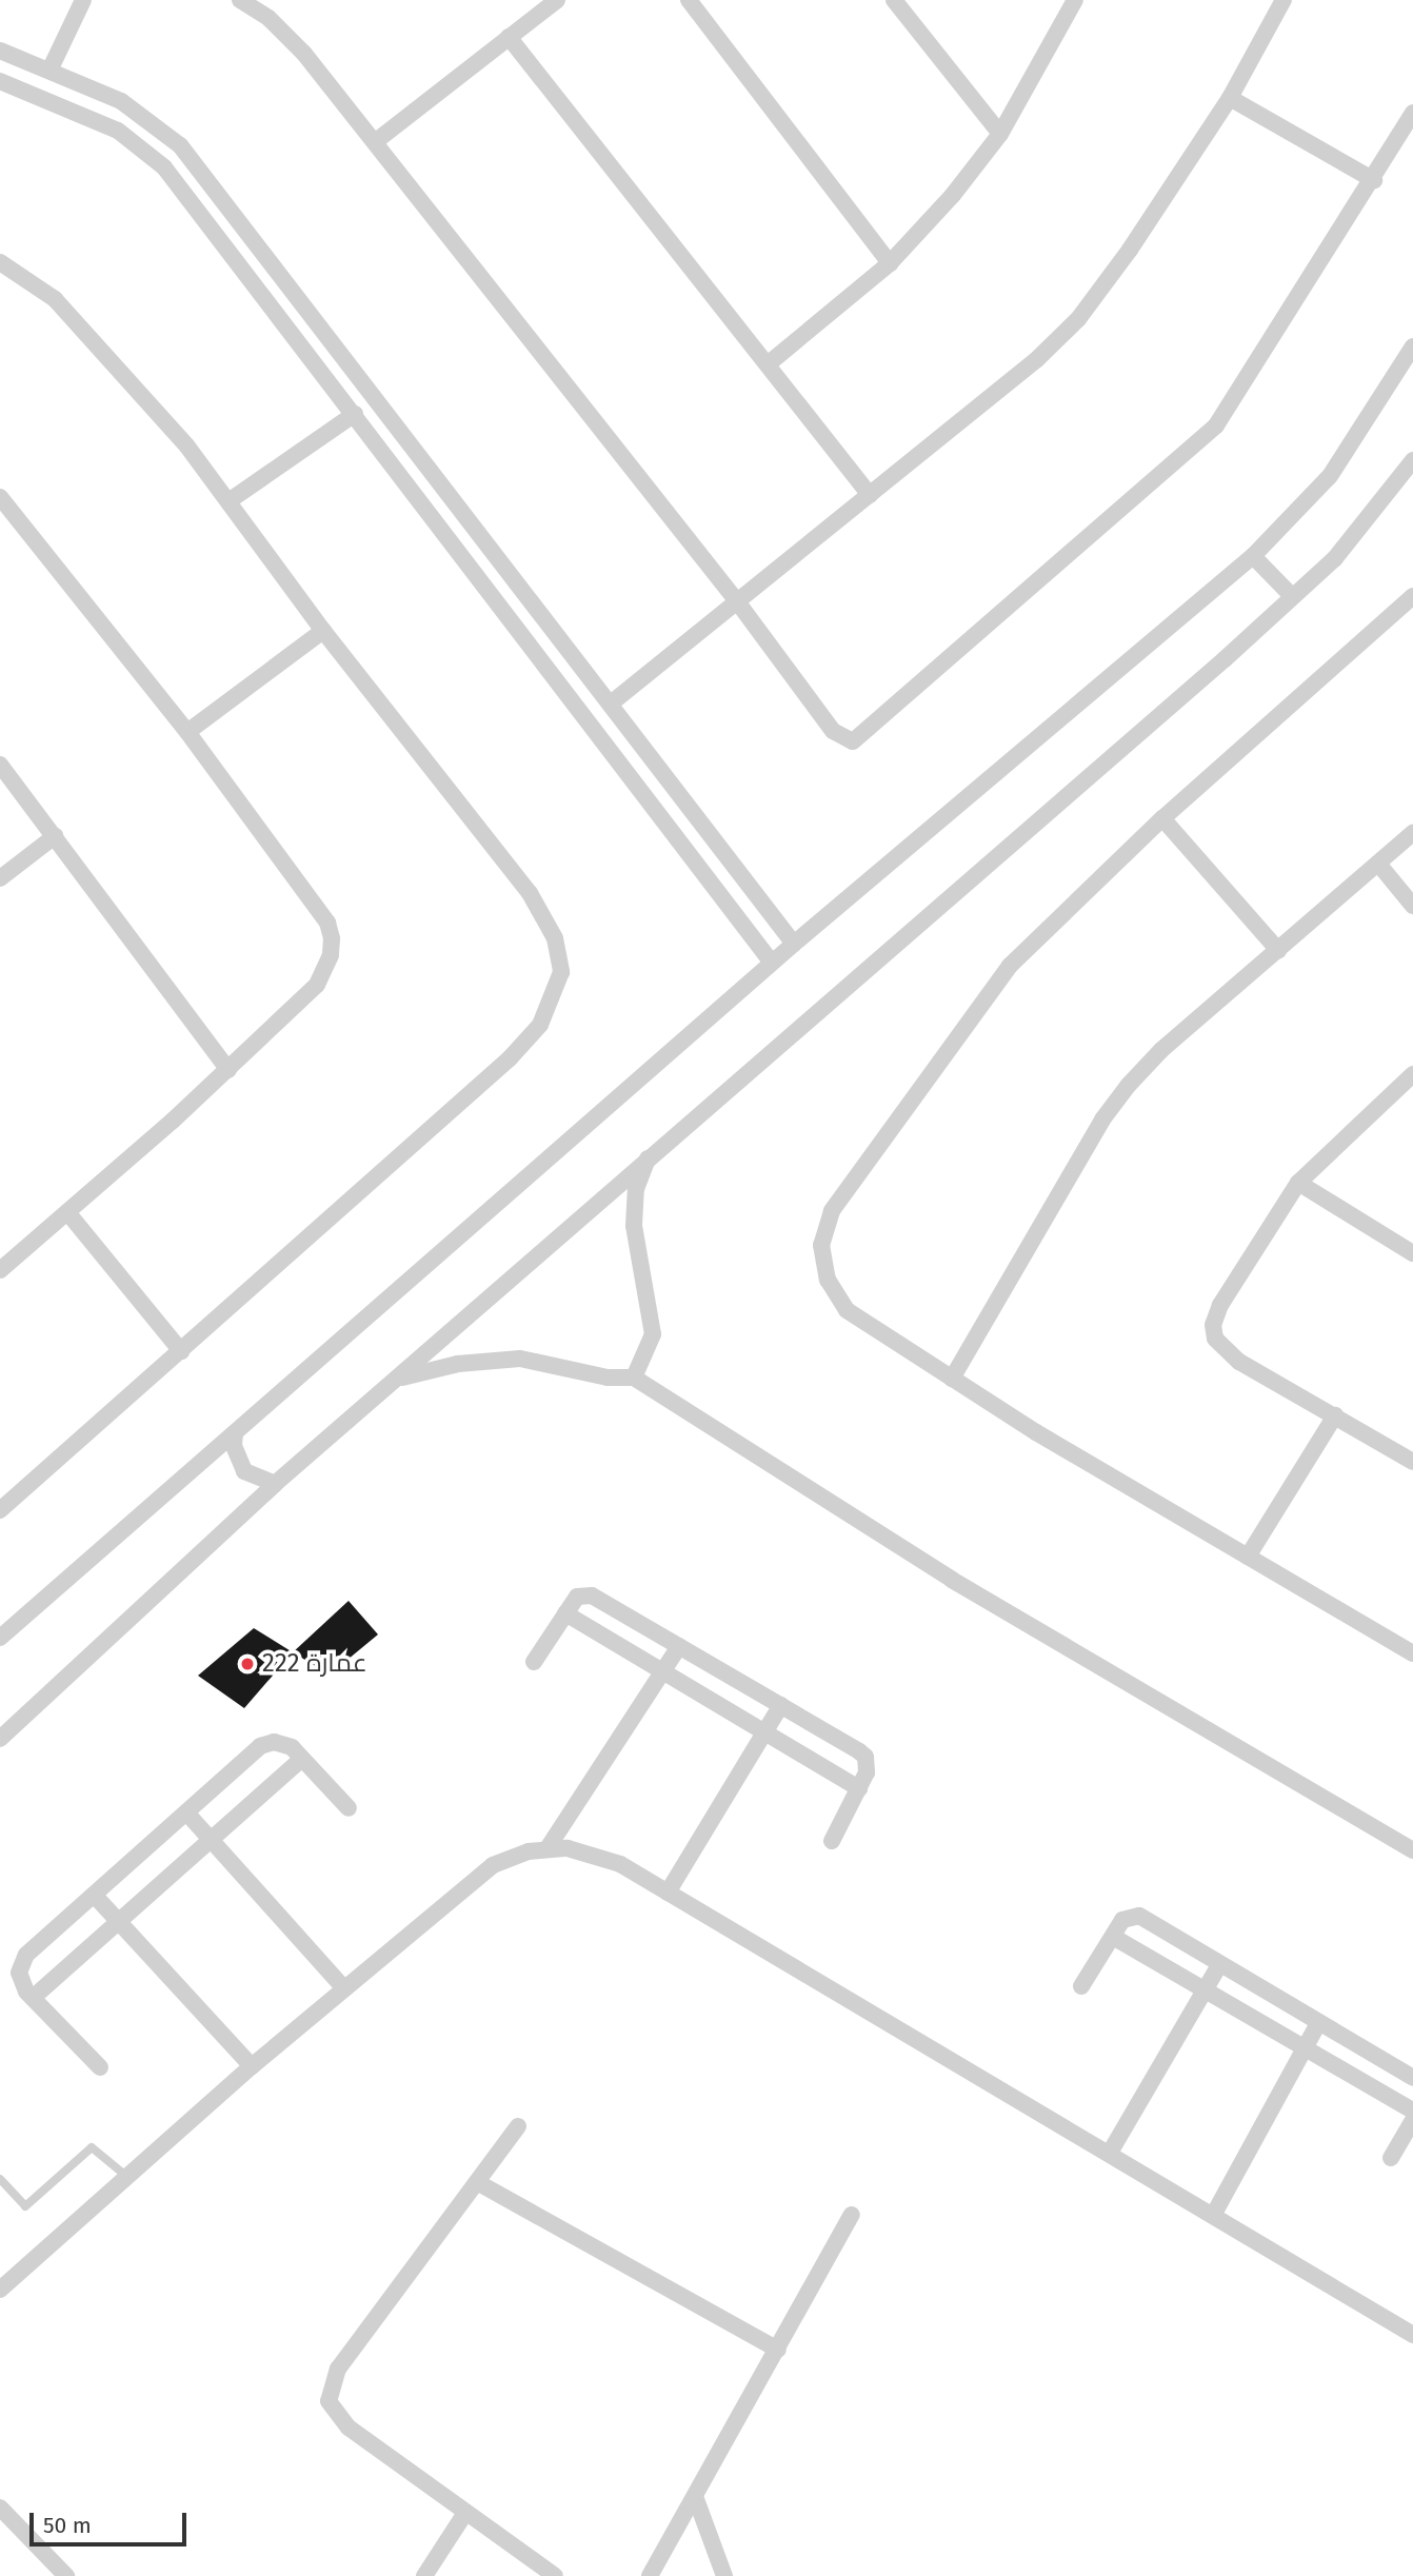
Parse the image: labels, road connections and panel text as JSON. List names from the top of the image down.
{
  "places": ["عمارة 222"],
  "scale_bar": "50 m"
}
